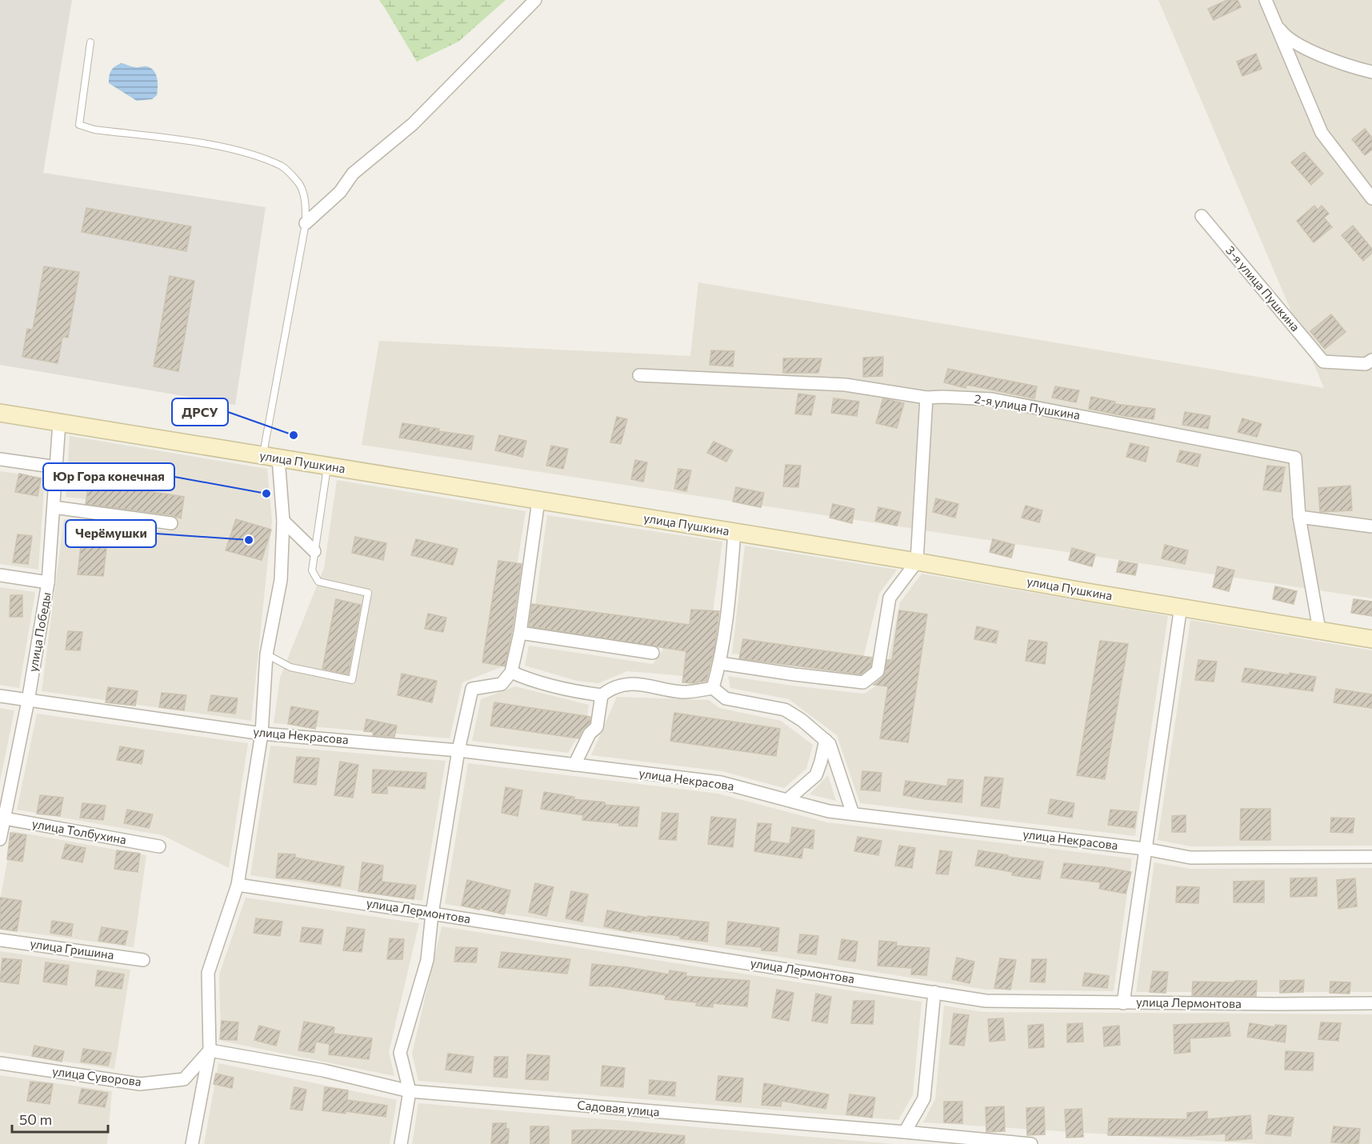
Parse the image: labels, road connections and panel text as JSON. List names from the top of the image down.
{
  "streets": {
    "main road": ["улица Пушкина"],
    "street": [
      "3-я улица Пушкина",
      "2-я улица Пушкина",
      "улица Победы",
      "улица Некрасова",
      "улица Толбухина",
      "улица Лермонтова",
      "улица Гришина",
      "улица Суворова",
      "Садовая улица"
    ]
  },
  "crossings": [
    ["2-я улица Пушкина", "улица Пушкина"],
    ["улица Пушкина", "улица Победы"],
    ["улица Победы", "улица Некрасова"],
    ["улица Победы", "улица Толбухина"],
    ["улица Суворова", "Садовая улица"]
  ],
  "places": ["ДРСУ", "Юр Гора конечная", "Черёмушки"],
  "scale_bar": "50 m"
}
